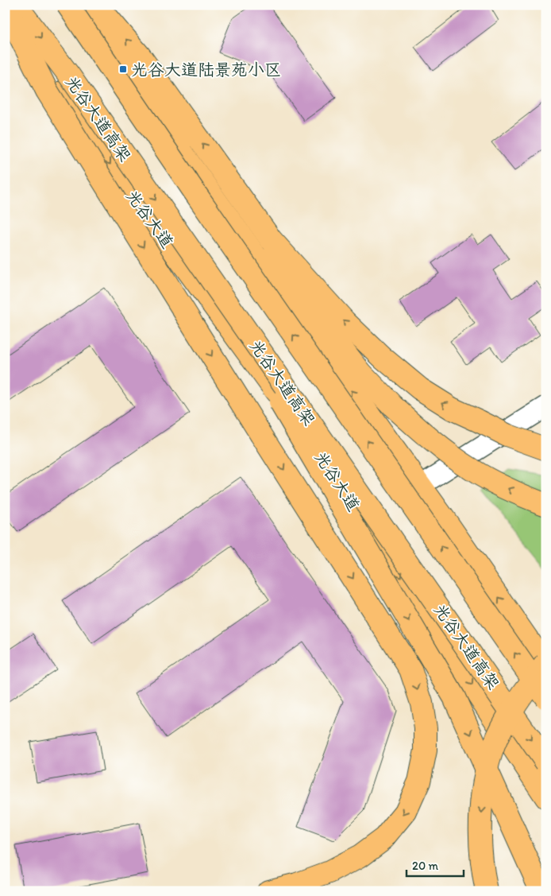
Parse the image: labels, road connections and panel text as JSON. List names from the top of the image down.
{
  "streets": {
    "main road": ["光谷大道高架", "光谷大道"]
  },
  "places": {
    "transit": ["光谷大道陆景苑小区"]
  },
  "scale_bar": "20 m"
}
